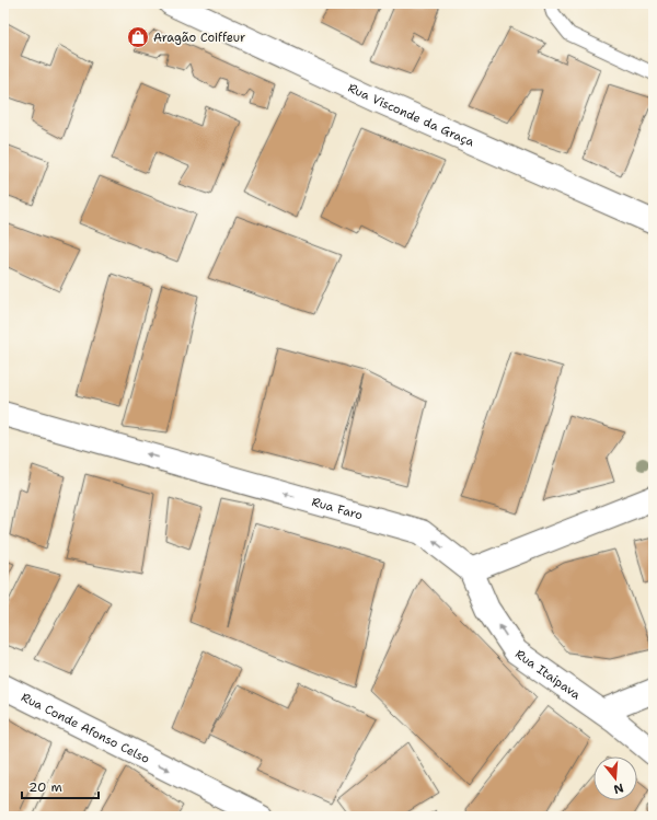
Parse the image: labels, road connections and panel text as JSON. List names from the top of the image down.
{
  "streets": {
    "street": [
      "Rua Visconde da Graça",
      "Rua Faro",
      "Rua Itaipava",
      "Rua Conde Afonso Celso"
    ]
  },
  "crossings": [
    ["Rua Faro", "Rua Itaipava"]
  ],
  "one_way": ["Rua Faro", "Rua Itaipava", "Rua Conde Afonso Celso"],
  "places": {
    "shop": ["Aragão Coiffeur"]
  },
  "scale_bar": "20 m",
  "north": "bottom"
}
